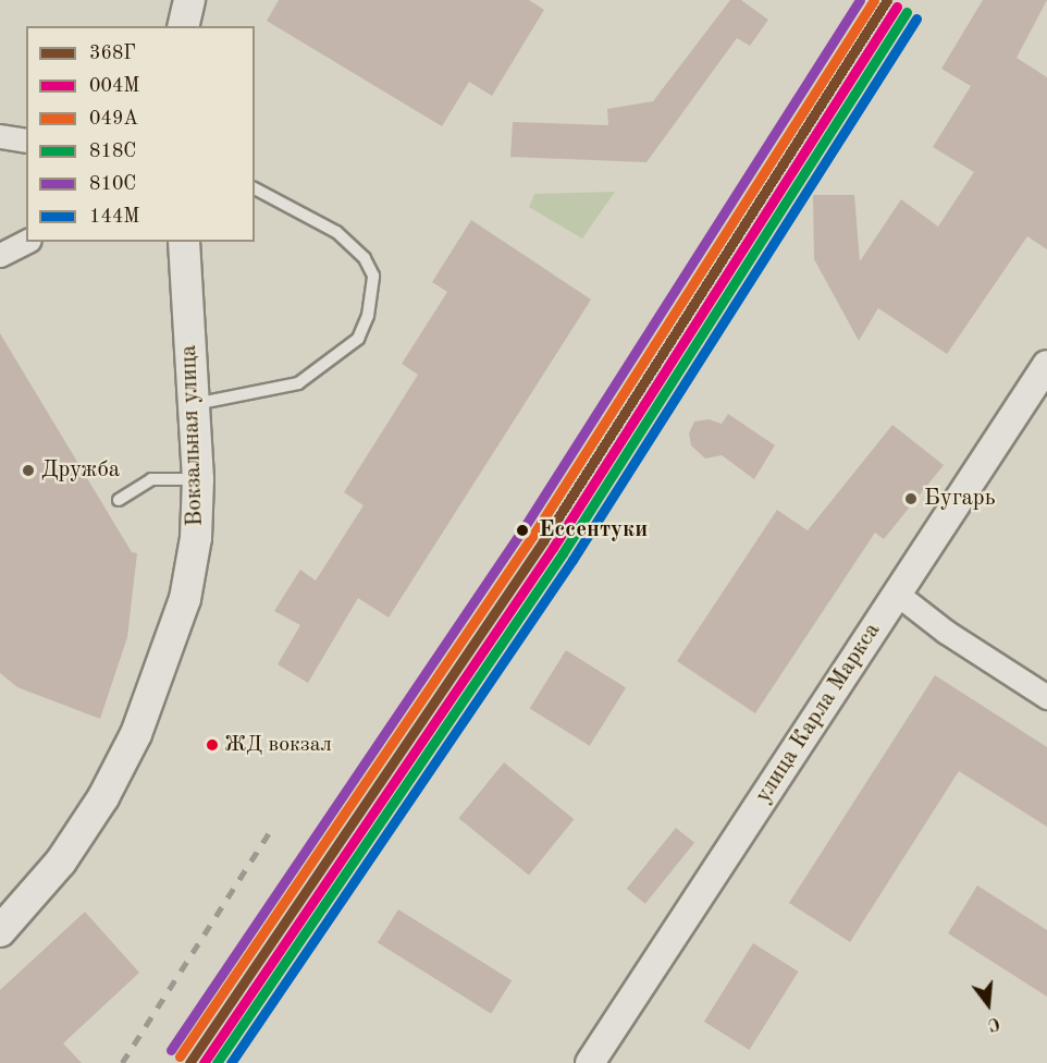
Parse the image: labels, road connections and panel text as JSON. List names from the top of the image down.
{
  "streets": {
    "main road": ["Вокзальная улица"],
    "street": ["улица Карла Маркса"]
  },
  "places": [
    "Дружба",
    "Бугарь",
    "Ессентуки",
    "ЖД вокзал"
  ],
  "lines": [
    "transit line 368Г",
    "transit line 049А",
    "transit line 810С",
    "transit line 004М",
    "transit line 818С",
    "transit line 144М"
  ],
  "legend": [
    "368Г",
    "004М",
    "049А",
    "818С",
    "810С",
    "144М"
  ],
  "north": "bottom"
}
